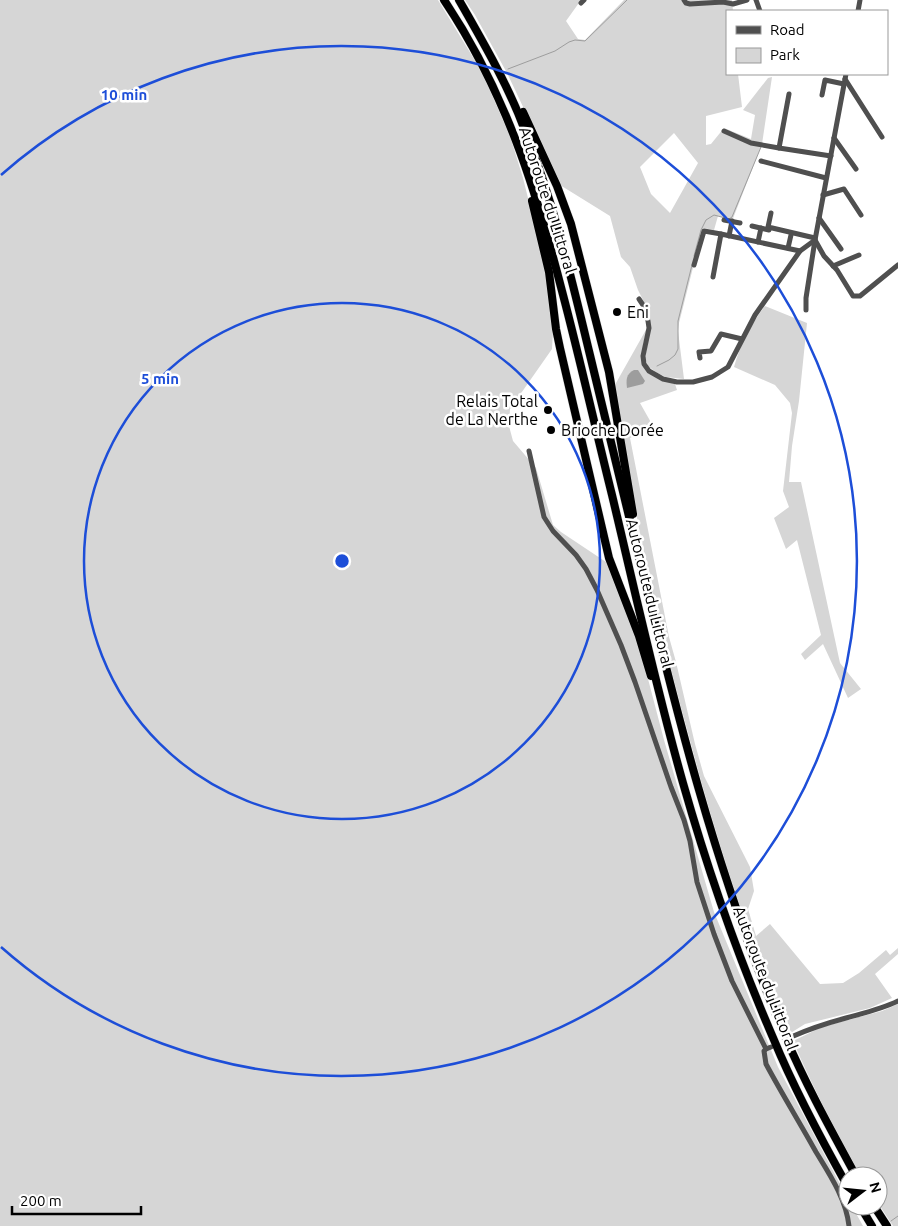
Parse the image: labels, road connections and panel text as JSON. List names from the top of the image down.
{
  "streets": {
    "highway": ["Autoroute du Littoral"]
  },
  "places": ["Eni", "Relais Total de La Nerthe", "Brioche Dorée"],
  "legend": ["Road", "Park"],
  "scale_bar": "200 m",
  "north": "right",
  "rings": ["10 min", "5 min"]
}
